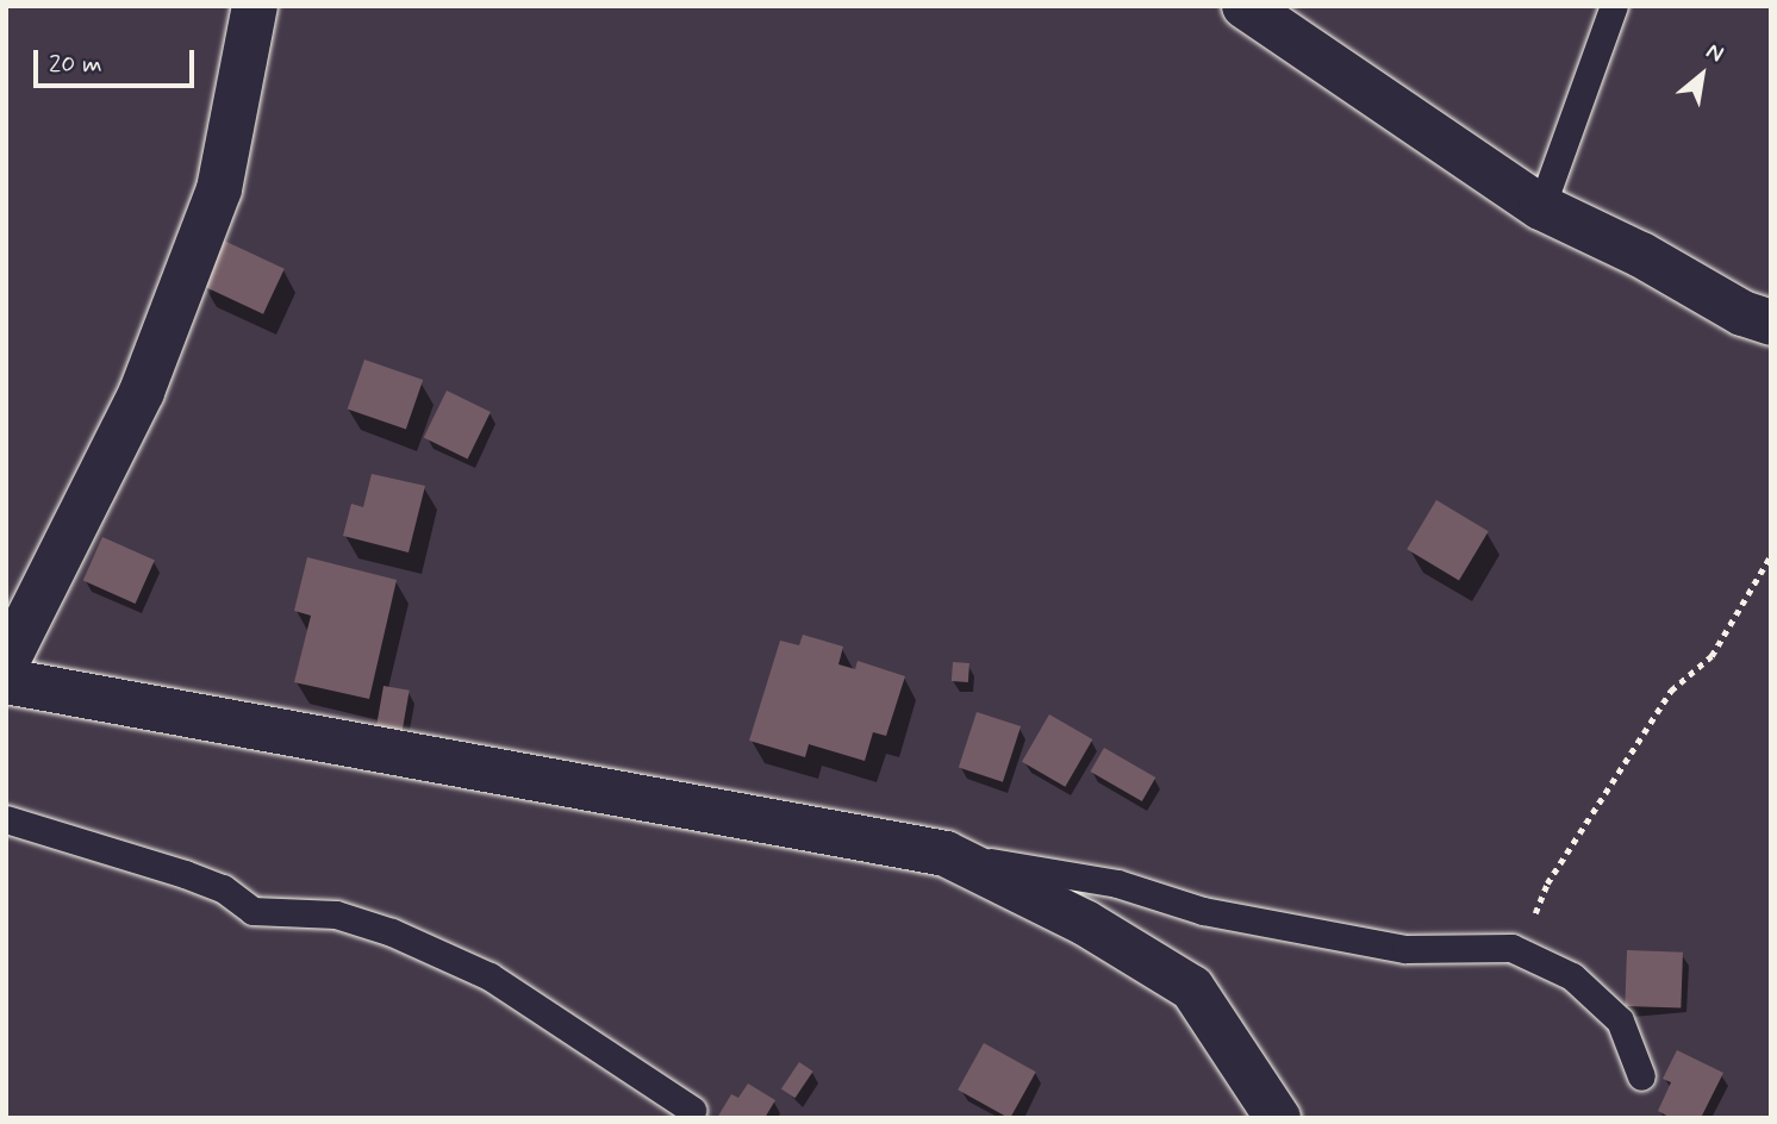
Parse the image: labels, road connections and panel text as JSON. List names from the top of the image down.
{
  "scale_bar": "20 m",
  "north": "top right"
}
